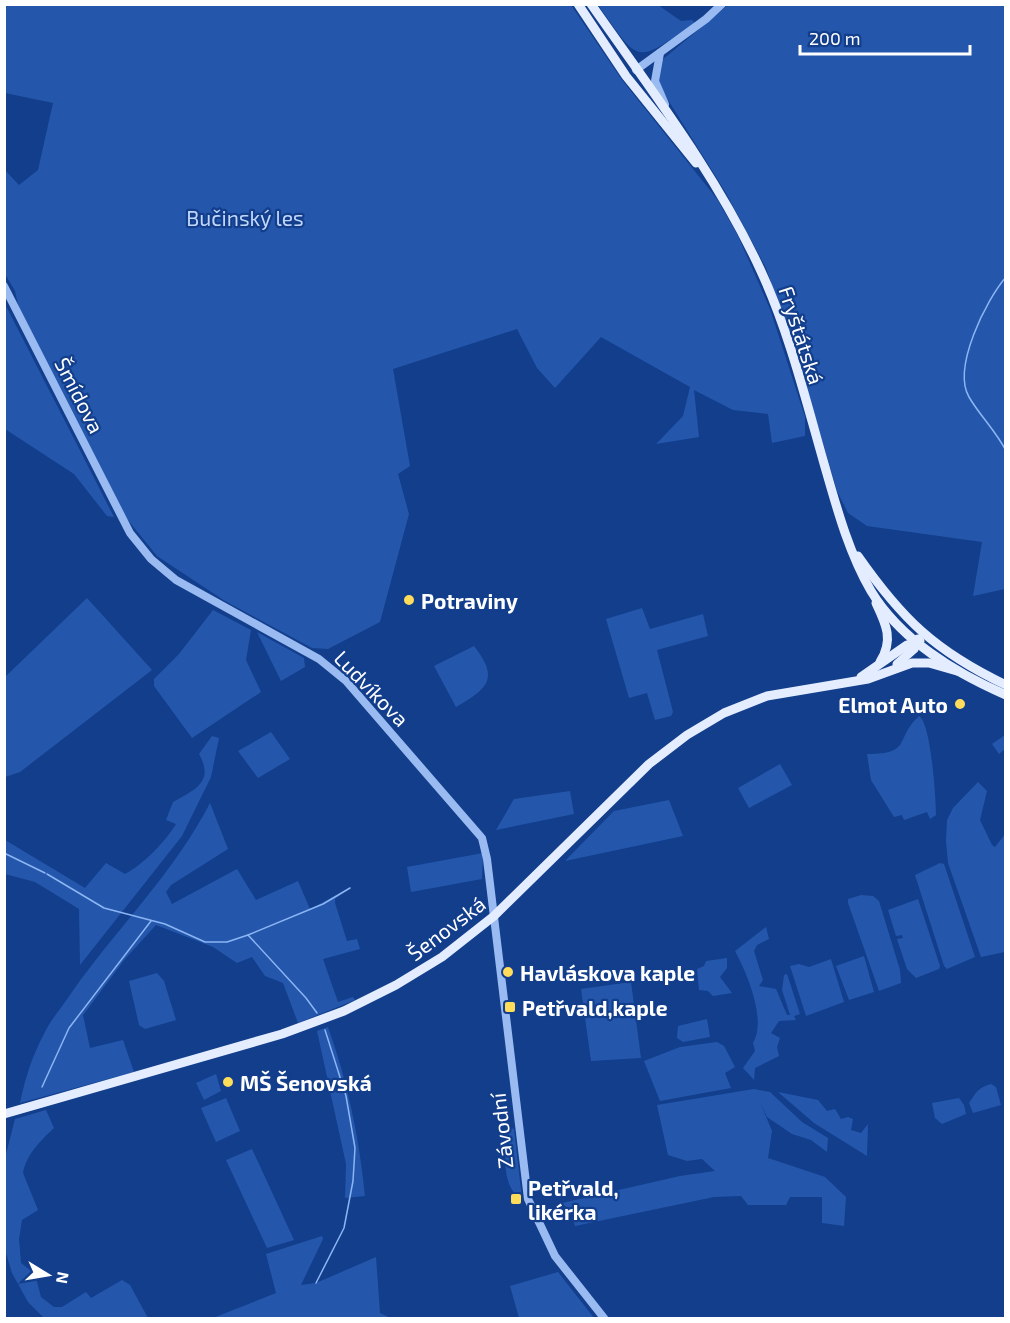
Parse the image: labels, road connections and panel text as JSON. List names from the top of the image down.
{
  "streets": {
    "main road": ["Fryštátská", "Šenovská"],
    "street": ["Šmídova", "Ludvíkova", "Závodní"]
  },
  "crossings": [
    ["Šmídova", "Ludvíkova"],
    ["Ludvíkova", "Šenovská"],
    ["Ludvíkova", "Závodní"],
    ["Šenovská", "Závodní"]
  ],
  "parks": ["Bučinský les"],
  "places": {
    "other": [
      "Potraviny",
      "Elmot Auto",
      "Havláskova kaple",
      "MŠ Šenovská"
    ],
    "transit": ["Petřvald,kaple", "Petřvald, likérka"]
  },
  "scale_bar": "200 m",
  "north": "right"
}
